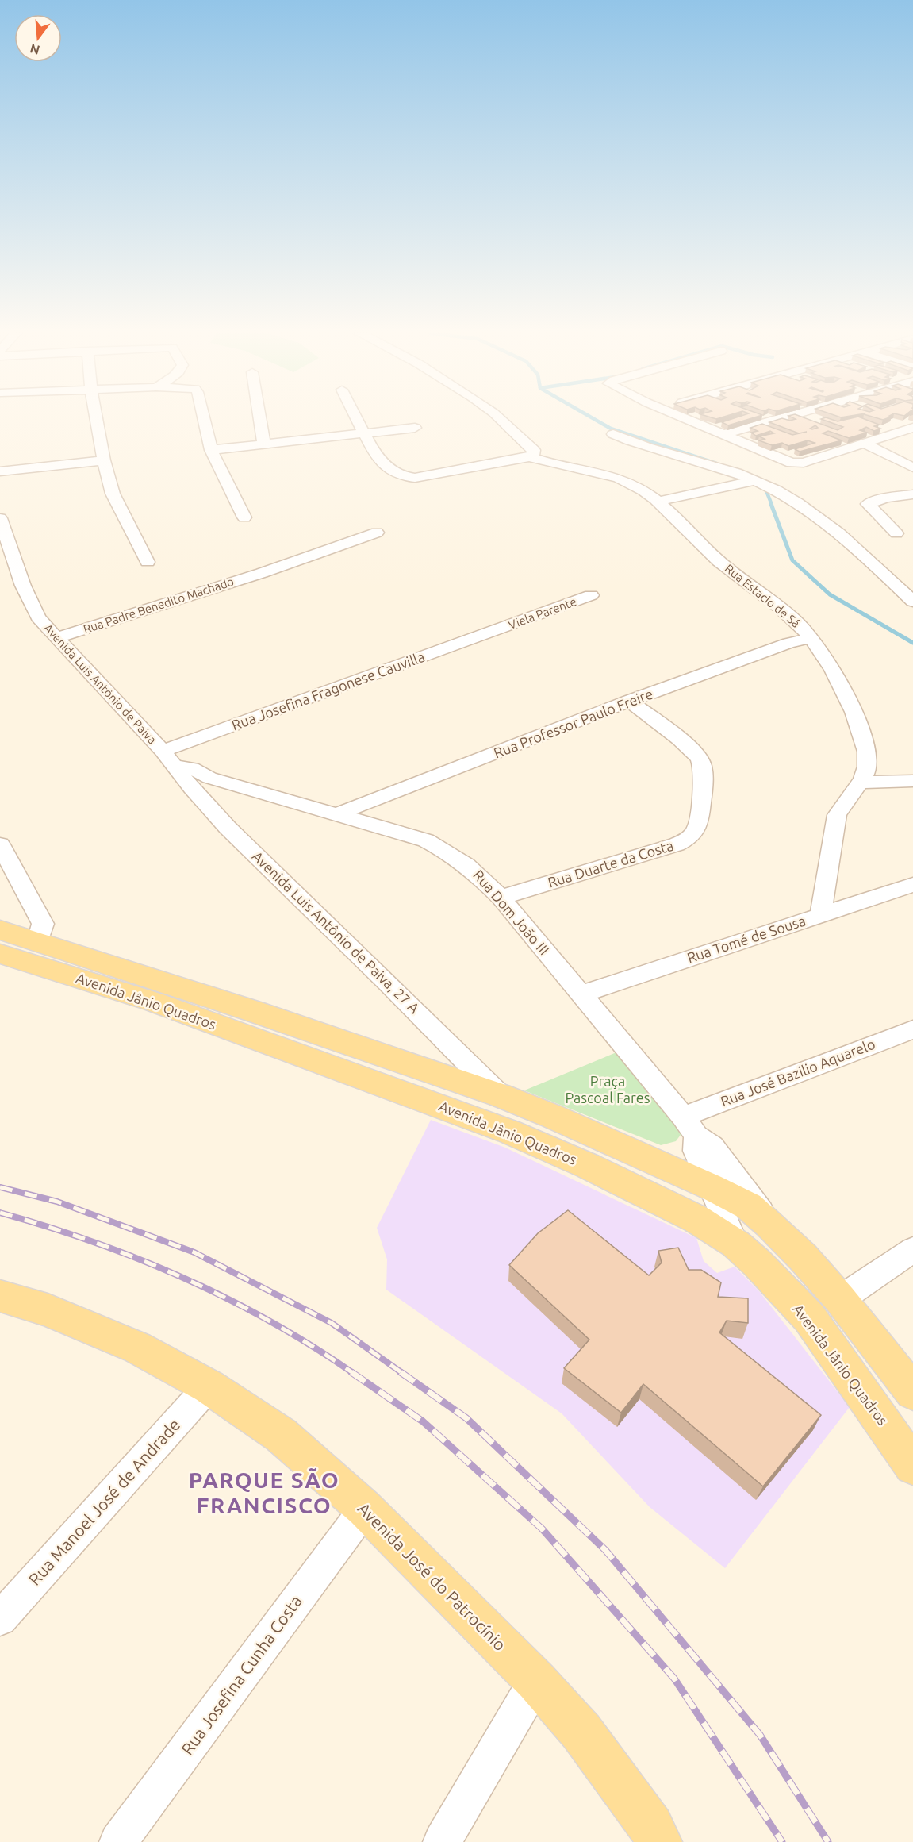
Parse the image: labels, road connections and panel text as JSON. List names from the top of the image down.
{
  "streets": {
    "main road": ["Avenida Jânio Quadros", "Avenida José do Patrocínio"],
    "street": [
      "Rua Estacio de Sá",
      "Rua Padre Benedito Machado",
      "Viela Parente",
      "Avenida Luis Antônio de Paiva",
      "Rua Josefina Fragonese Cauvilla",
      "Rua Professor Paulo Freire",
      "Rua Duarte da Costa",
      "Rua Dom João III",
      "Avenida Luis Antônio de Paiva, 27 A",
      "Rua Tomé de Sousa",
      "Rua José Bazilio Aquarelo",
      "Rua Manoel José de Andrade",
      "Rua Josefina Cunha Costa"
    ]
  },
  "crossings": [
    ["Rua Estacio de Sá", "Rua Professor Paulo Freire"],
    ["Rua Estacio de Sá", "Rua Tomé de Sousa"],
    ["Rua Padre Benedito Machado", "Avenida Luis Antônio de Paiva"],
    ["Viela Parente", "Rua Josefina Fragonese Cauvilla"],
    ["Avenida Luis Antônio de Paiva", "Rua Josefina Fragonese Cauvilla"],
    ["Avenida Luis Antônio de Paiva", "Rua Dom João III"],
    ["Avenida Luis Antônio de Paiva", "Avenida Luis Antônio de Paiva, 27 A"],
    ["Rua Josefina Fragonese Cauvilla", "Rua Dom João III"],
    ["Rua Josefina Fragonese Cauvilla", "Avenida Luis Antônio de Paiva, 27 A"],
    ["Rua Professor Paulo Freire", "Rua Duarte da Costa"],
    ["Rua Professor Paulo Freire", "Rua Dom João III"],
    ["Rua Duarte da Costa", "Rua Dom João III"],
    ["Rua Dom João III", "Avenida Luis Antônio de Paiva, 27 A"],
    ["Rua Dom João III", "Rua Tomé de Sousa"],
    ["Rua Dom João III", "Avenida Jânio Quadros"],
    ["Rua Dom João III", "Rua José Bazilio Aquarelo"],
    ["Avenida Luis Antônio de Paiva, 27 A", "Avenida Jânio Quadros"],
    ["Rua Manoel José de Andrade", "Avenida José do Patrocínio"],
    ["Avenida José do Patrocínio", "Rua Josefina Cunha Costa"]
  ],
  "districts": ["PARQUE SÃO FRANCISCO"],
  "parks": ["Praça Pascoal Fares"],
  "north": "bottom"
}
